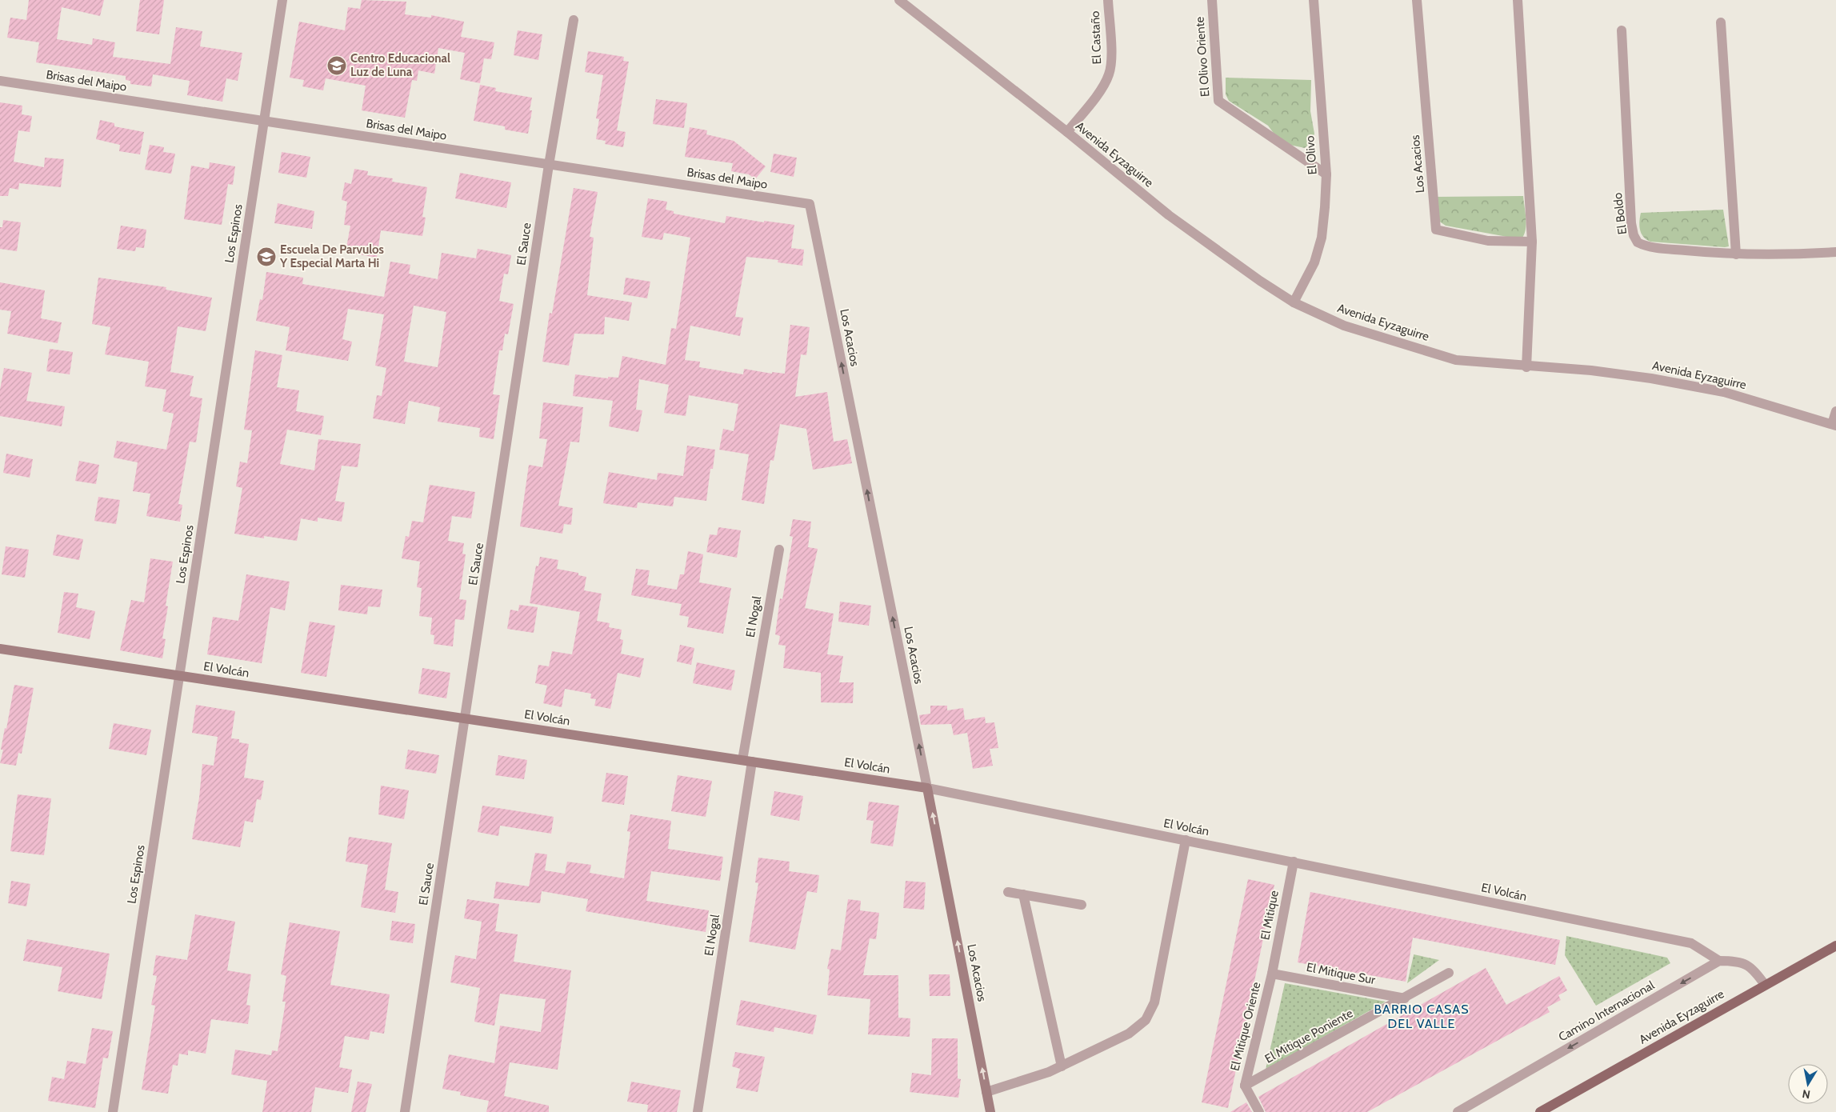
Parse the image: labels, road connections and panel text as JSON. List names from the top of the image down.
{
  "streets": {
    "main road": ["Avenida Eyzaguirre"],
    "street": [
      "El Castaño",
      "El Olivo Oriente",
      "Brisas del Maipo",
      "El Olivo",
      "Los Acacios",
      "El Boldo",
      "Los Espinos",
      "El Sauce",
      "El Nogal",
      "El Volcán",
      "El Mitique",
      "El Mitique Sur",
      "Camino Internacional",
      "El Mitique Oriente",
      "El Mitique Poniente"
    ]
  },
  "crossings": [
    ["El Castaño", "Avenida Eyzaguirre"],
    ["El Olivo Oriente", "El Olivo"],
    ["Brisas del Maipo", "Los Acacios"],
    ["Brisas del Maipo", "Los Espinos"],
    ["Brisas del Maipo", "El Sauce"],
    ["Avenida Eyzaguirre", "El Olivo"],
    ["Los Acacios", "El Volcán"],
    ["Los Espinos", "El Volcán"],
    ["El Sauce", "El Volcán"],
    ["El Nogal", "El Volcán"],
    ["El Volcán", "El Mitique"],
    ["El Volcán", "Camino Internacional"],
    ["El Mitique", "El Mitique Sur"],
    ["El Mitique", "El Mitique Oriente"],
    ["El Mitique Sur", "El Mitique Oriente"],
    ["El Mitique Sur", "El Mitique Poniente"],
    ["El Mitique Oriente", "El Mitique Poniente"]
  ],
  "one_way": ["Los Acacios", "Camino Internacional"],
  "districts": ["BARRIO CASAS DEL VALLE"],
  "places": {
    "school or university": ["Centro Educacional Luz de Luna", "Escuela De Parvulos Y Especial Marta Hi"]
  },
  "north": "bottom"
}
